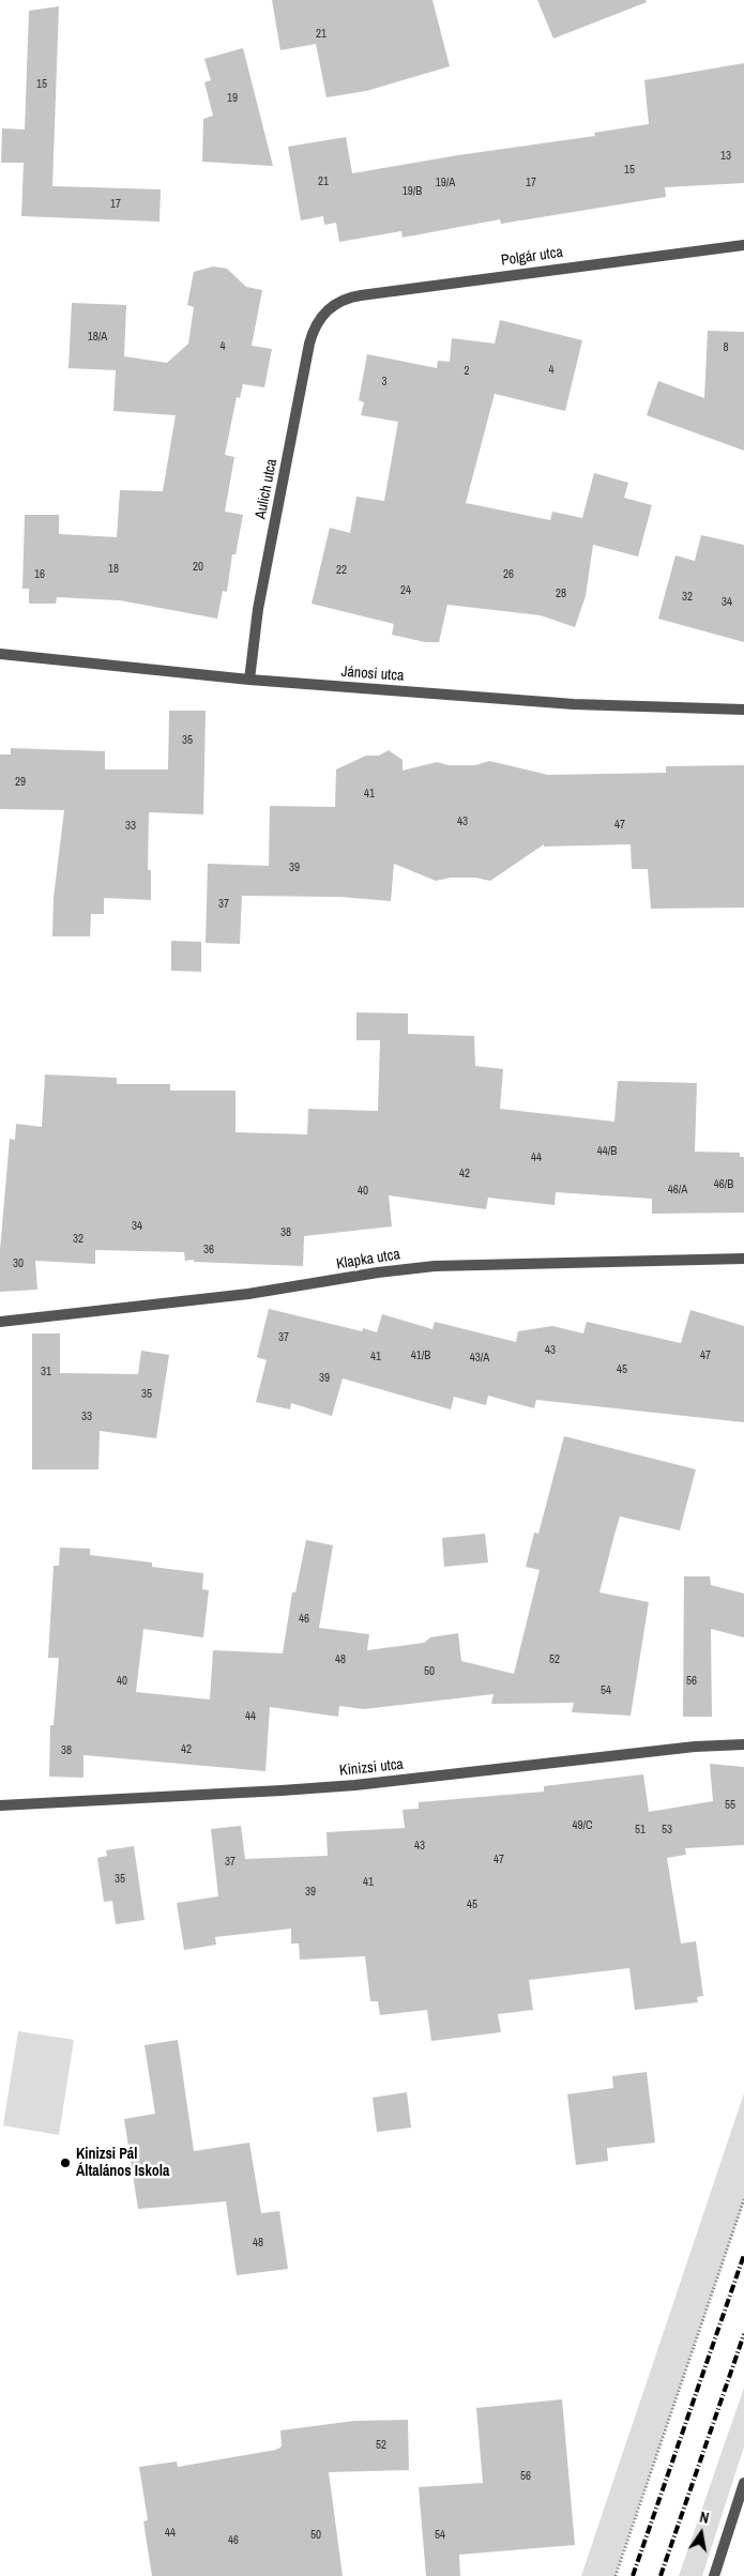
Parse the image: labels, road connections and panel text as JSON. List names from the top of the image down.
{
  "streets": {
    "street": [
      "Polgár utca",
      "Aulich utca",
      "Jánosi utca",
      "Klapka utca",
      "Kinizsi utca"
    ]
  },
  "crossings": [
    ["Polgár utca", "Aulich utca"],
    ["Aulich utca", "Jánosi utca"]
  ],
  "places": ["Kinizsi Pál Általános Iskola"],
  "house_numbers": [
    "21",
    "15",
    "19",
    "13",
    "15",
    "21",
    "19/A",
    "17",
    "19/B",
    "17",
    "18/A",
    "4",
    "8",
    "4",
    "2",
    "3",
    "20",
    "18",
    "22",
    "16",
    "26",
    "24",
    "28",
    "32",
    "34",
    "35",
    "29",
    "41",
    "43",
    "47",
    "33",
    "39",
    "37",
    "44/B",
    "44",
    "42",
    "46/B",
    "46/A",
    "40",
    "34",
    "38",
    "32",
    "36",
    "30",
    "37",
    "43",
    "41/B",
    "47",
    "41",
    "43/A",
    "45",
    "31",
    "39",
    "35",
    "33",
    "46",
    "48",
    "52",
    "50",
    "40",
    "56",
    "54",
    "44",
    "42",
    "38",
    "55",
    "49/C",
    "51",
    "53",
    "43",
    "47",
    "37",
    "35",
    "41",
    "39",
    "45",
    "48",
    "52",
    "56",
    "44",
    "50",
    "54",
    "46"
  ],
  "north": "top"
}
